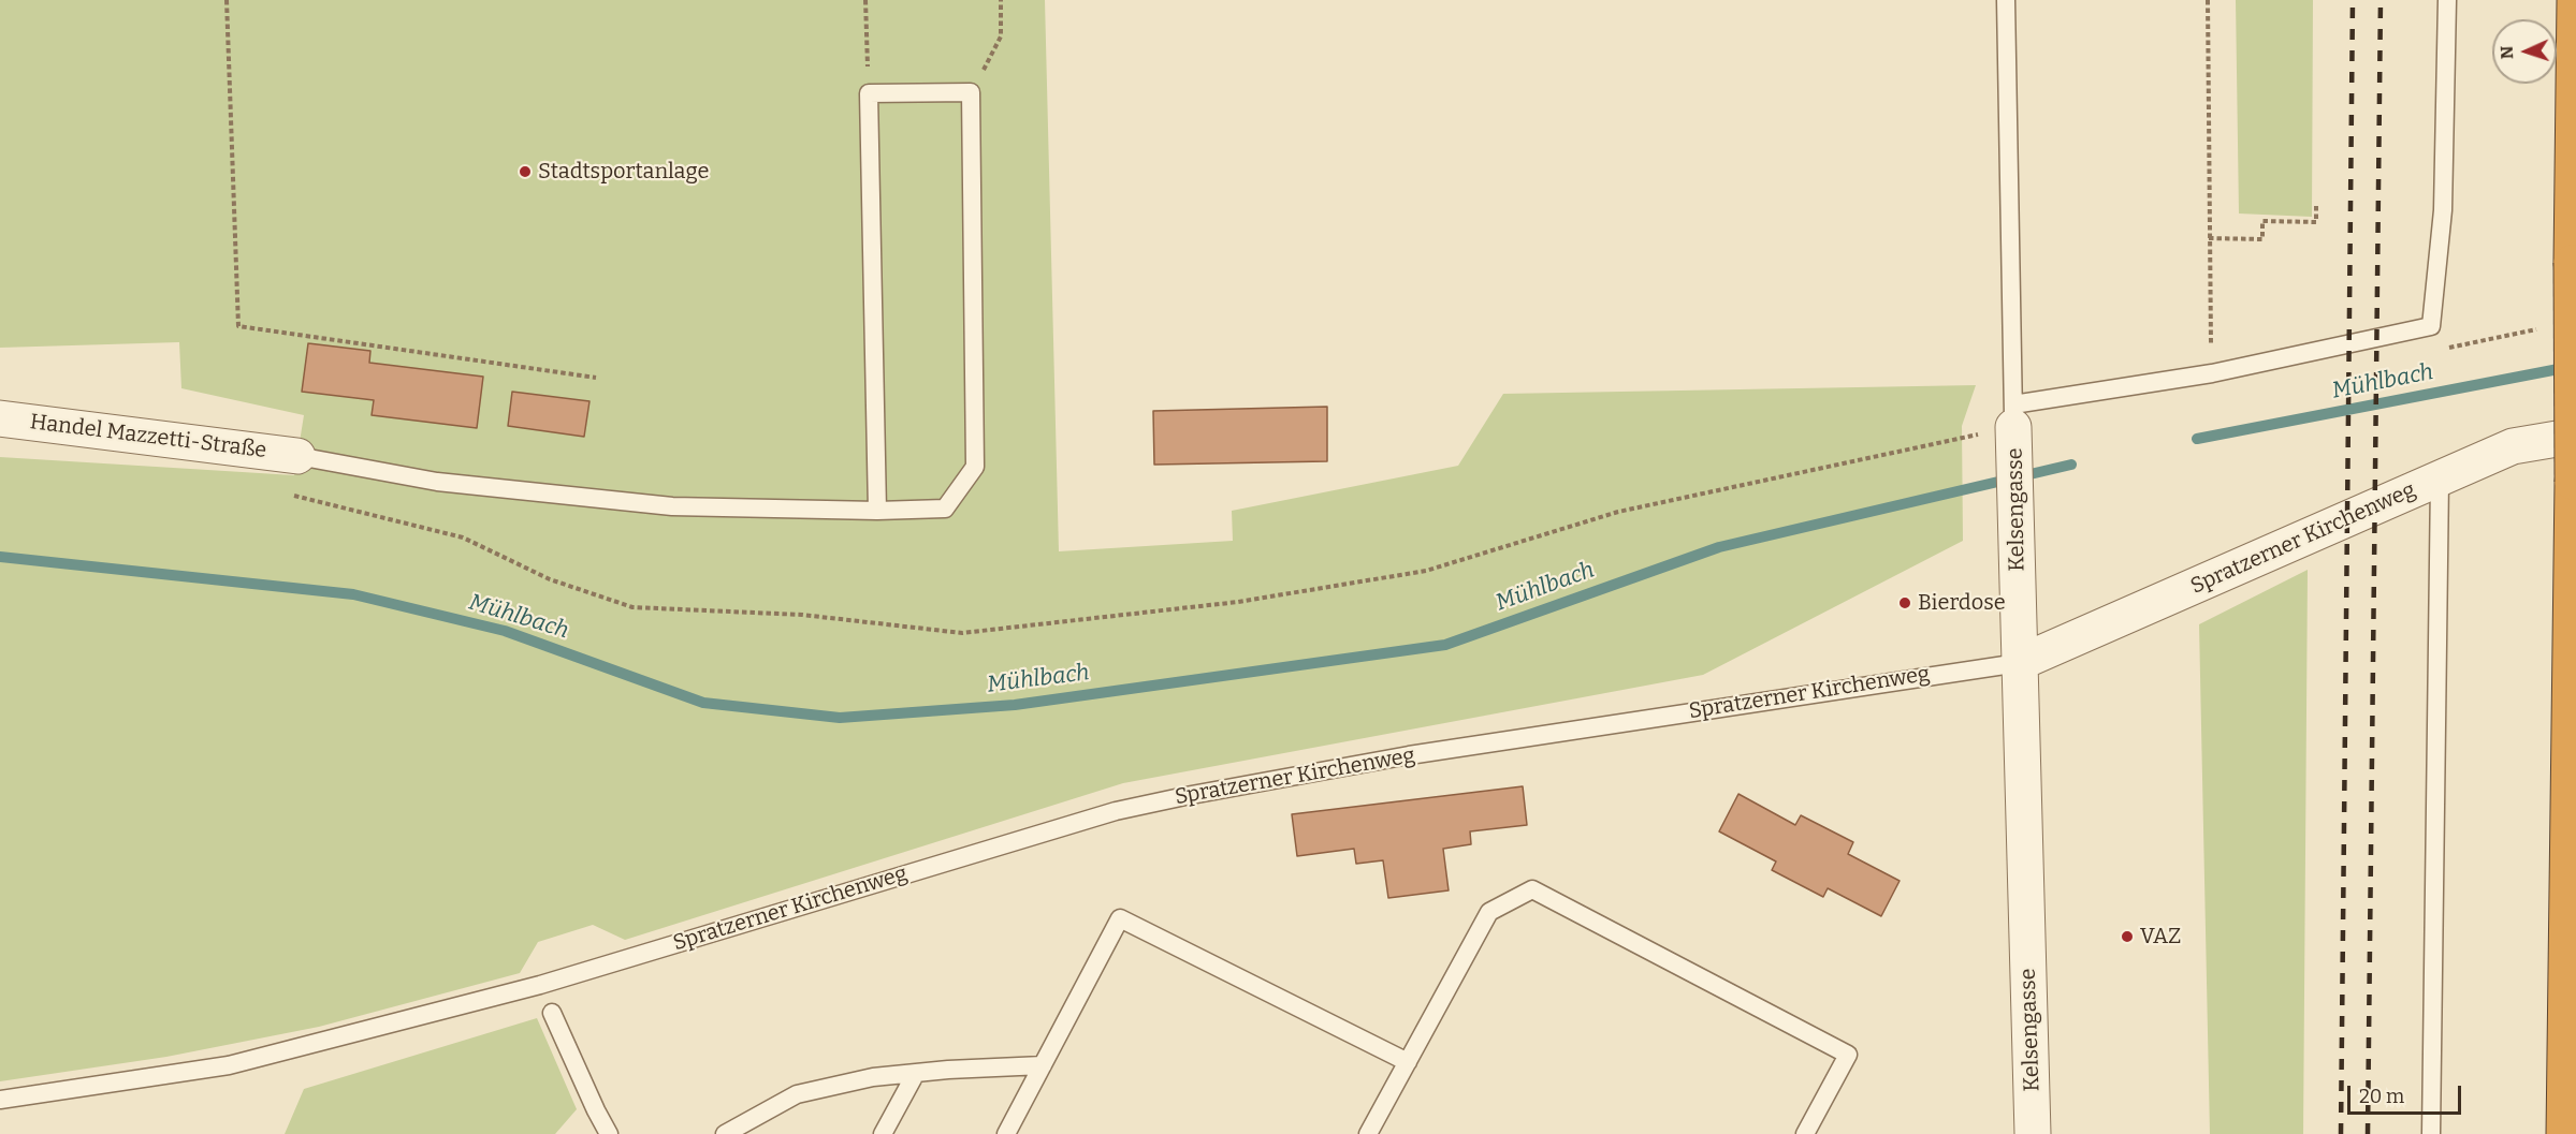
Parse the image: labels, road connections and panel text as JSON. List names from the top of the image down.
{
  "streets": {
    "street": ["Handel Mazzetti-Straße", "Kelsengasse", "Spratzerner Kirchenweg"]
  },
  "crossings": [
    ["Kelsengasse", "Spratzerner Kirchenweg"]
  ],
  "water": ["Mühlbach"],
  "places": ["Stadtsportanlage", "Bierdose", "VAZ"],
  "scale_bar": "20 m",
  "north": "left"
}
